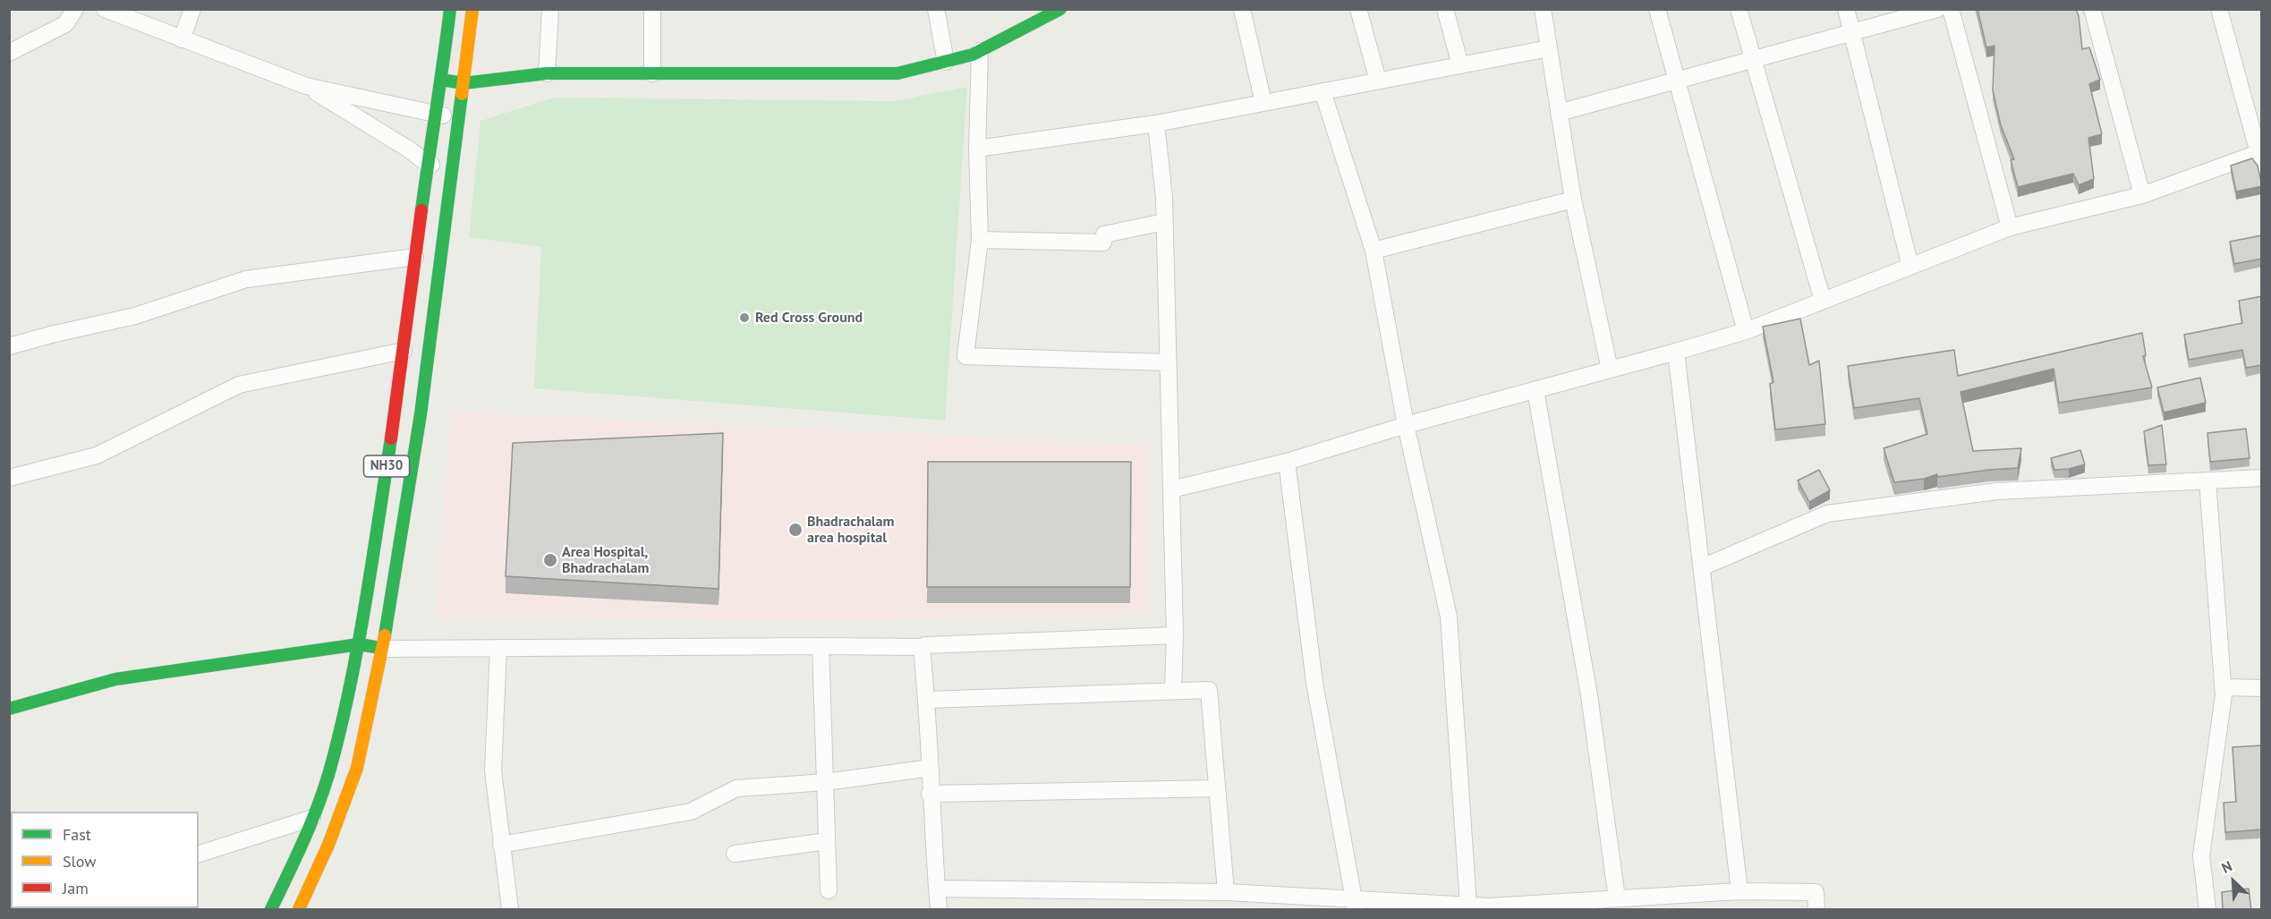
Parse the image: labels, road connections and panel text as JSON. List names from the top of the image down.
{
  "streets": {
    "main road": ["NH30"]
  },
  "places": ["Red Cross Ground", "Bhadrachalam area hospital", "Area Hospital, Bhadrachalam"],
  "legend": ["Fast", "Slow", "Jam"],
  "north": "top left"
}
